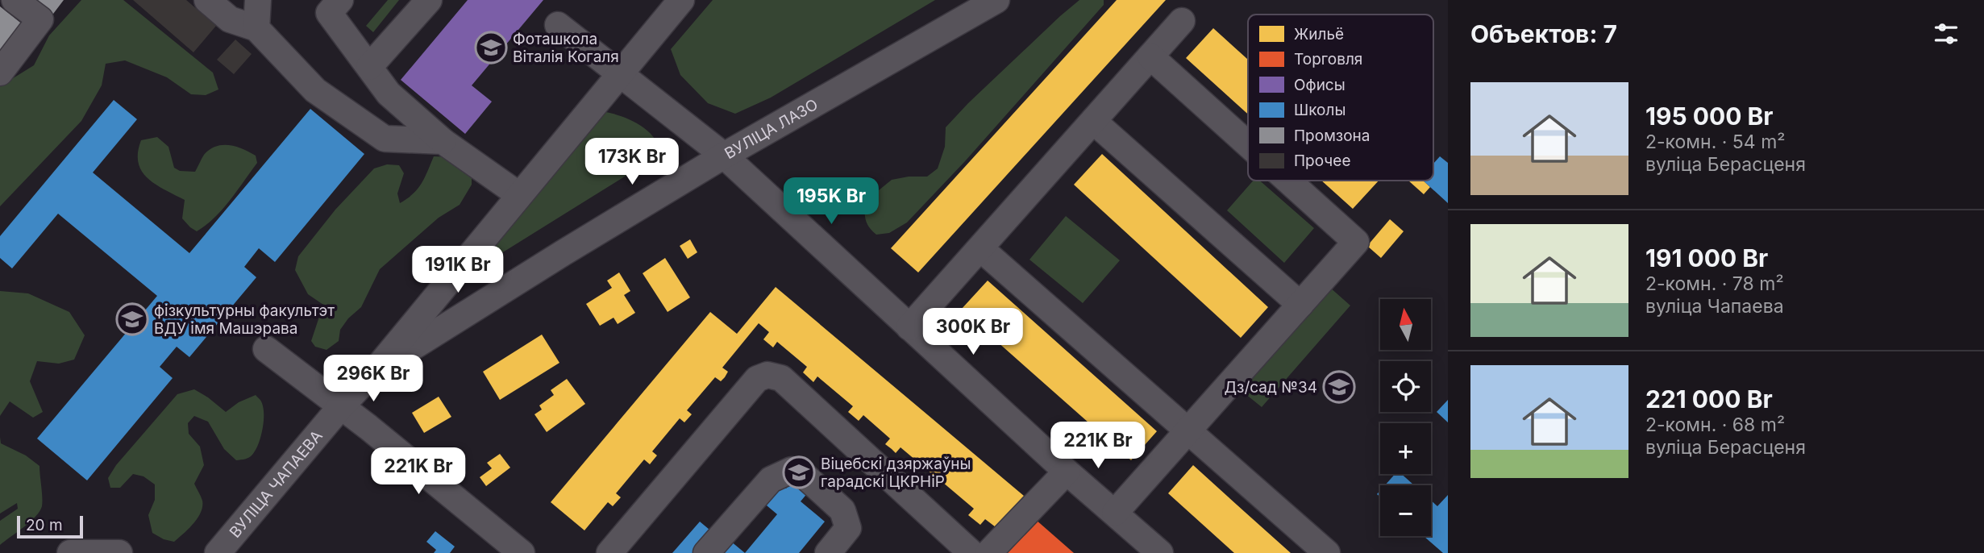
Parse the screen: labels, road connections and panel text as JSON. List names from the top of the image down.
{
  "streets": {
    "street": ["ВУЛІЦА ЛАЗО", "ВУЛІЦА ЧАПАЕВА"]
  },
  "crossings": [
    ["ВУЛІЦА ЛАЗО", "ВУЛІЦА ЧАПАЕВА"]
  ],
  "places": {
    "school or university": [
      "Фоташкола Віталія Когаля",
      "фізкультурны факультэт ВДУ імя Машэрава",
      "Дз/сад №34",
      "Віцебскі дзяржаўны гарадскі ЦКРНіР"
    ]
  },
  "legend": [
    "Жильё",
    "Торговля",
    "Офисы",
    "Школы",
    "Промзона",
    "Прочее"
  ],
  "scale_bar": "20 m",
  "north": "top",
  "page": {
    "heading": "Объектов: 7",
    "list": [
      {
        "name": "195 000 Br",
        "note": "2-комн. · 54 m² · вуліца Берасценя"
      },
      {
        "name": "191 000 Br",
        "note": "2-комн. · 78 m² · вуліца Чапаева"
      },
      {
        "name": "221 000 Br",
        "note": "2-комн. · 68 m² · вуліца Берасценя"
      }
    ],
    "price": [
      "173K Br",
      "195K Br",
      "191K Br",
      "300K Br",
      "296K Br",
      "221K Br",
      "221K Br"
    ],
    "map_buttons": ["+", "−"],
    "scale": "20 m"
  }
}
